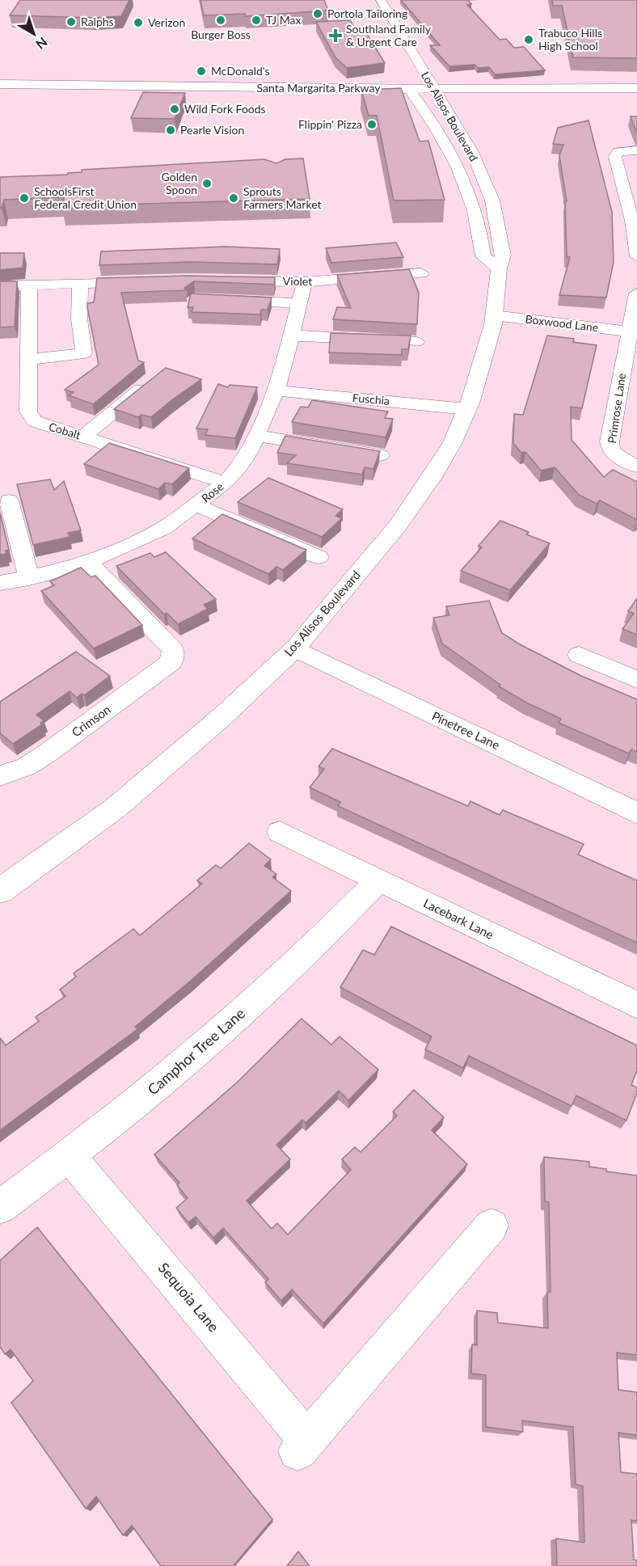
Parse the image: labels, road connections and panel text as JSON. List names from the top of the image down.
{
  "streets": {
    "main road": ["Santa Margarita Parkway", "Los Alisos Boulevard"],
    "street": [
      "Violet",
      "Boxwood Lane",
      "Fuschia",
      "Primrose Lane",
      "Cobalt",
      "Rose",
      "Crimson",
      "Pinetree Lane",
      "Lacebark Lane",
      "Camphor Tree Lane",
      "Sequoia Lane"
    ]
  },
  "crossings": [
    ["Santa Margarita Parkway", "Los Alisos Boulevard"],
    ["Los Alisos Boulevard", "Boxwood Lane"],
    ["Los Alisos Boulevard", "Fuschia"],
    ["Los Alisos Boulevard", "Pinetree Lane"],
    ["Violet", "Rose"],
    ["Boxwood Lane", "Primrose Lane"],
    ["Fuschia", "Rose"],
    ["Cobalt", "Rose"],
    ["Rose", "Crimson"],
    ["Lacebark Lane", "Camphor Tree Lane"],
    ["Camphor Tree Lane", "Sequoia Lane"]
  ],
  "places": {
    "other": [
      "Portola Tailoring",
      "Burger Boss",
      "TJ Max",
      "Ralphs",
      "Verizon",
      "Trabuco Hills High School",
      "McDonald's",
      "Wild Fork Foods",
      "Flippin' Pizza",
      "Pearle Vision",
      "Golden Spoon",
      "SchoolsFirst Federal Credit Union",
      "Sprouts Farmers Market"
    ],
    "health": ["Southland Family & Urgent Care"]
  },
  "north": "bottom right"
}
